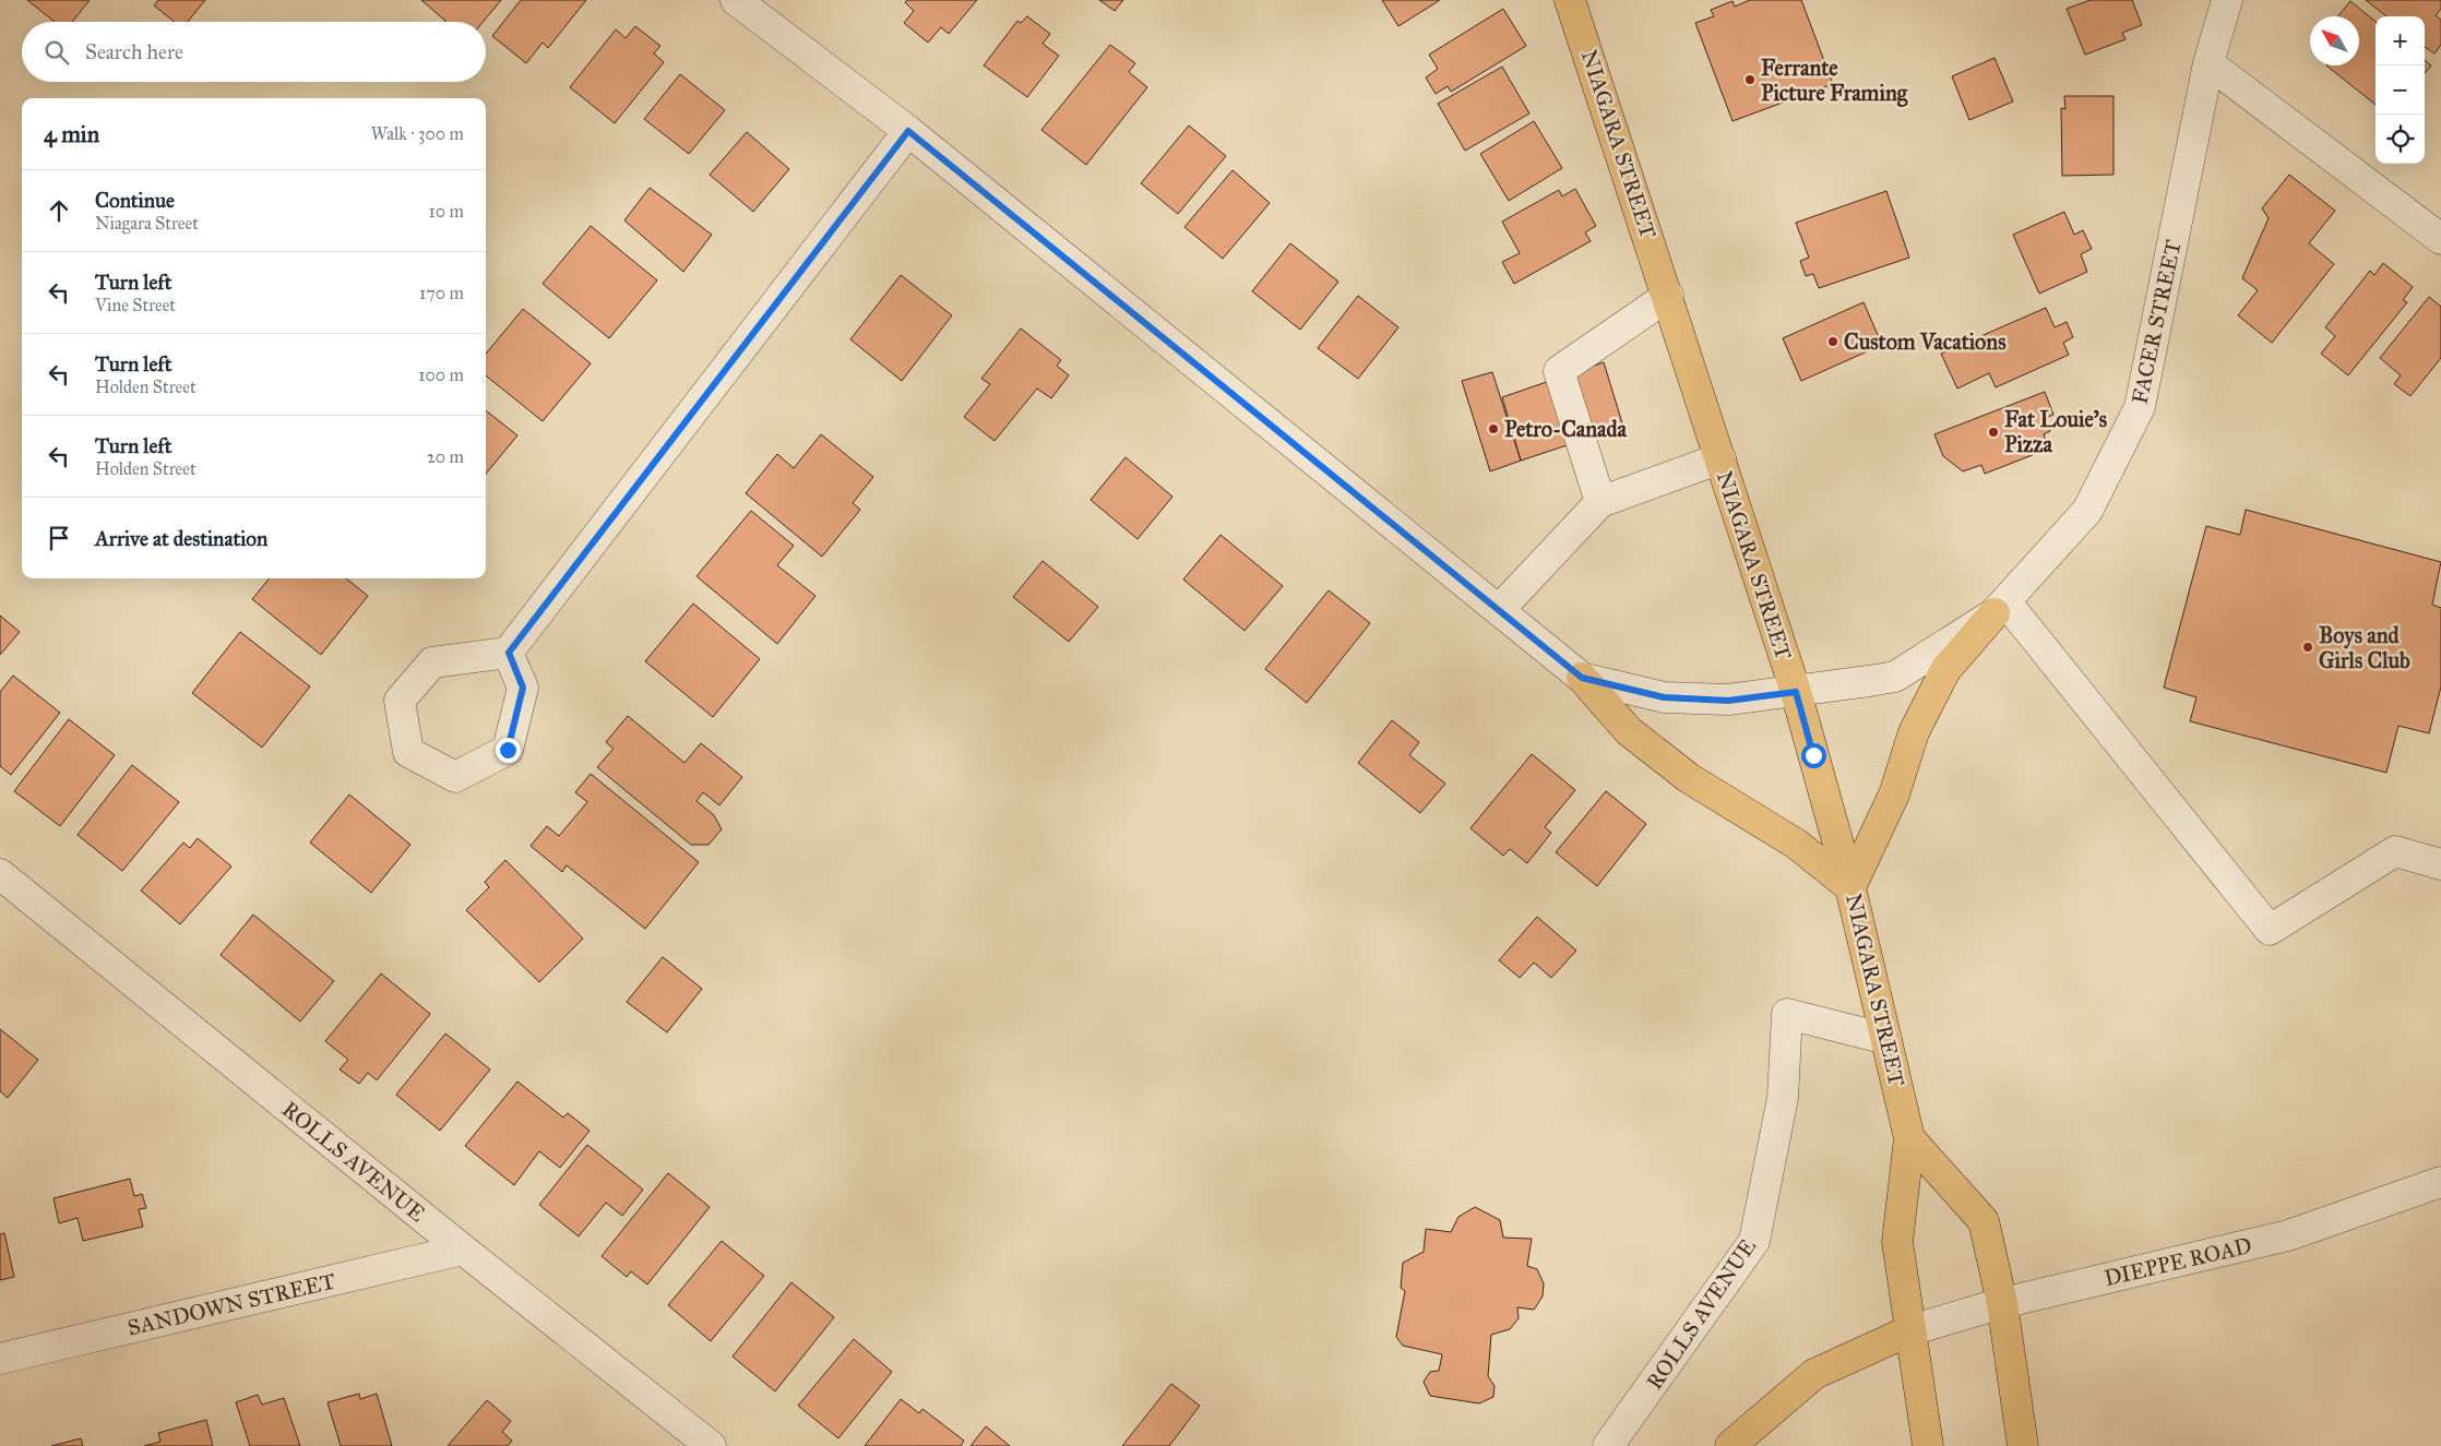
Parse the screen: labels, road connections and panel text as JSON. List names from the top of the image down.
{
  "streets": {
    "main road": ["NIAGARA STREET"],
    "street": [
      "FACER STREET",
      "ROLLS AVENUE",
      "DIEPPE ROAD",
      "SANDOWN STREET"
    ]
  },
  "crossings": [
    ["NIAGARA STREET", "FACER STREET"],
    ["NIAGARA STREET", "ROLLS AVENUE"],
    ["NIAGARA STREET", "DIEPPE ROAD"],
    ["ROLLS AVENUE", "SANDOWN STREET"]
  ],
  "places": [
    "Ferrante Picture Framing",
    "Custom Vacations",
    "Petro-Canada",
    "Fat Louie’s Pizza",
    "Boys and Girls Club"
  ],
  "north": "top left",
  "page": {
    "map_buttons": ["+", "−"],
    "search": "Search here",
    "heading": ["4 min", "Walk · 300 m"],
    "list": [
      ["Continue", "Niagara Street", "10 m"],
      ["Turn left", "Vine Street", "170 m"],
      ["Turn left", "Holden Street", "100 m"],
      ["Turn left", "Holden Street", "20 m"],
      "Arrive at destination"
    ]
  }
}
